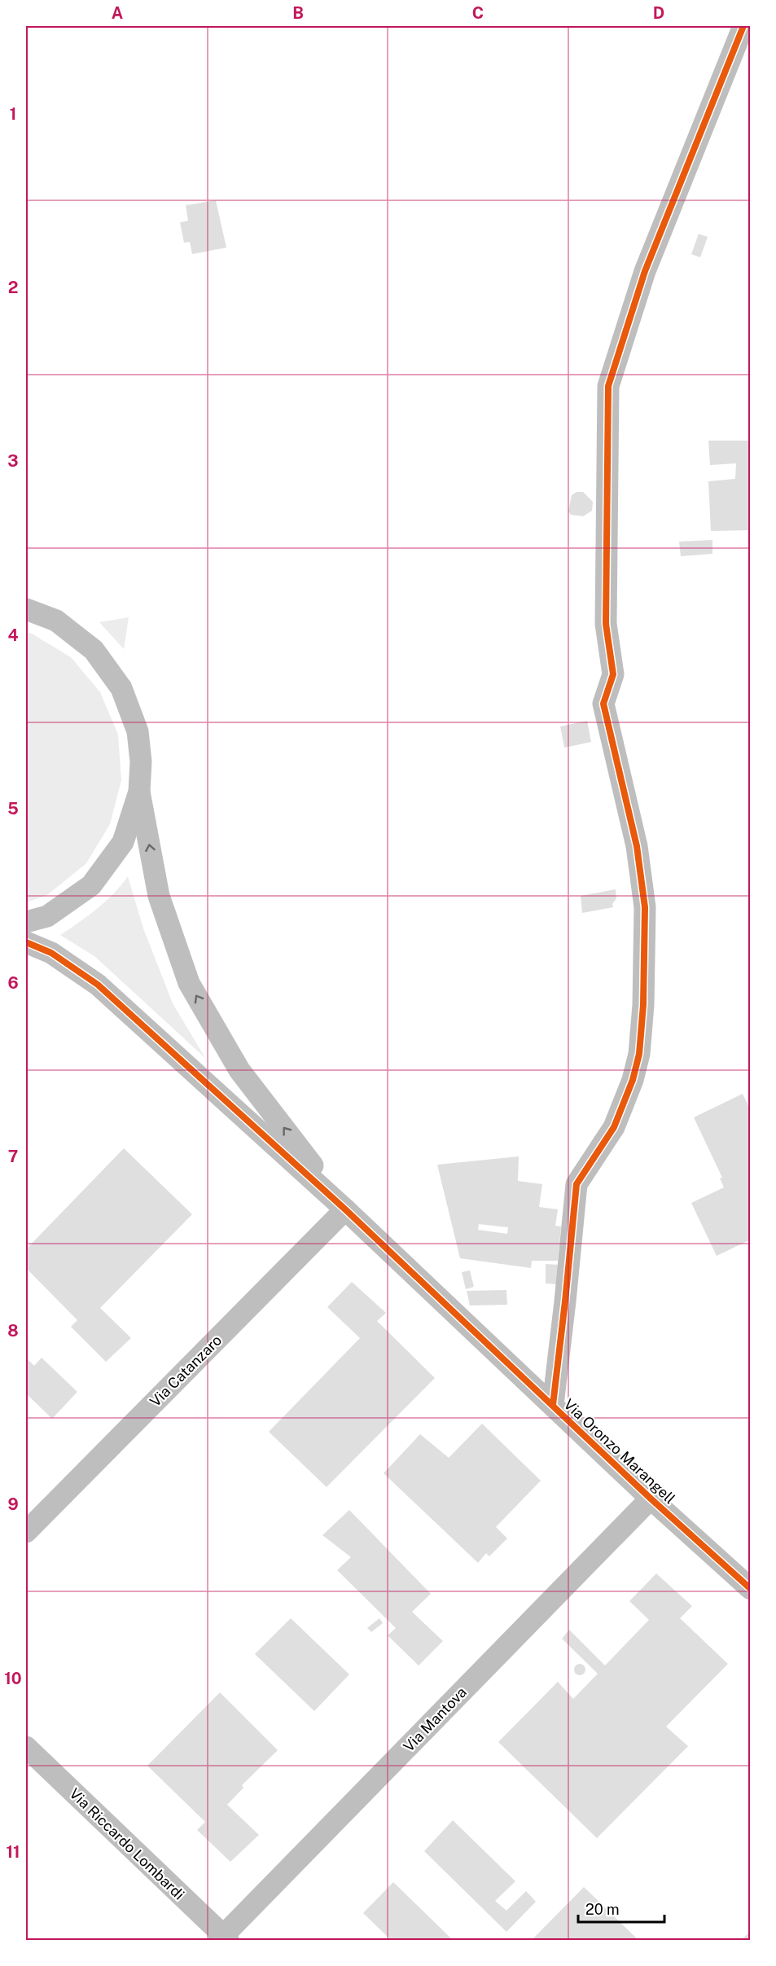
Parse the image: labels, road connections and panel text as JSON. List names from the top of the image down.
{
  "streets": {
    "street": [
      "Via Catanzaro",
      "Via Oronzo Marangell",
      "Via Mantova",
      "Via Riccardo Lombardi"
    ]
  },
  "crossings": [
    ["Via Catanzaro", "Via Oronzo Marangell"],
    ["Via Oronzo Marangell", "Via Mantova"],
    ["Via Mantova", "Via Riccardo Lombardi"]
  ],
  "scale_bar": "20 m",
  "grid": {
    "columns": [
      "A",
      "B",
      "C",
      "D"
    ],
    "rows": [
      "1",
      "2",
      "3",
      "4",
      "5",
      "6",
      "7",
      "8",
      "9",
      "10",
      "11"
    ]
  }
}
